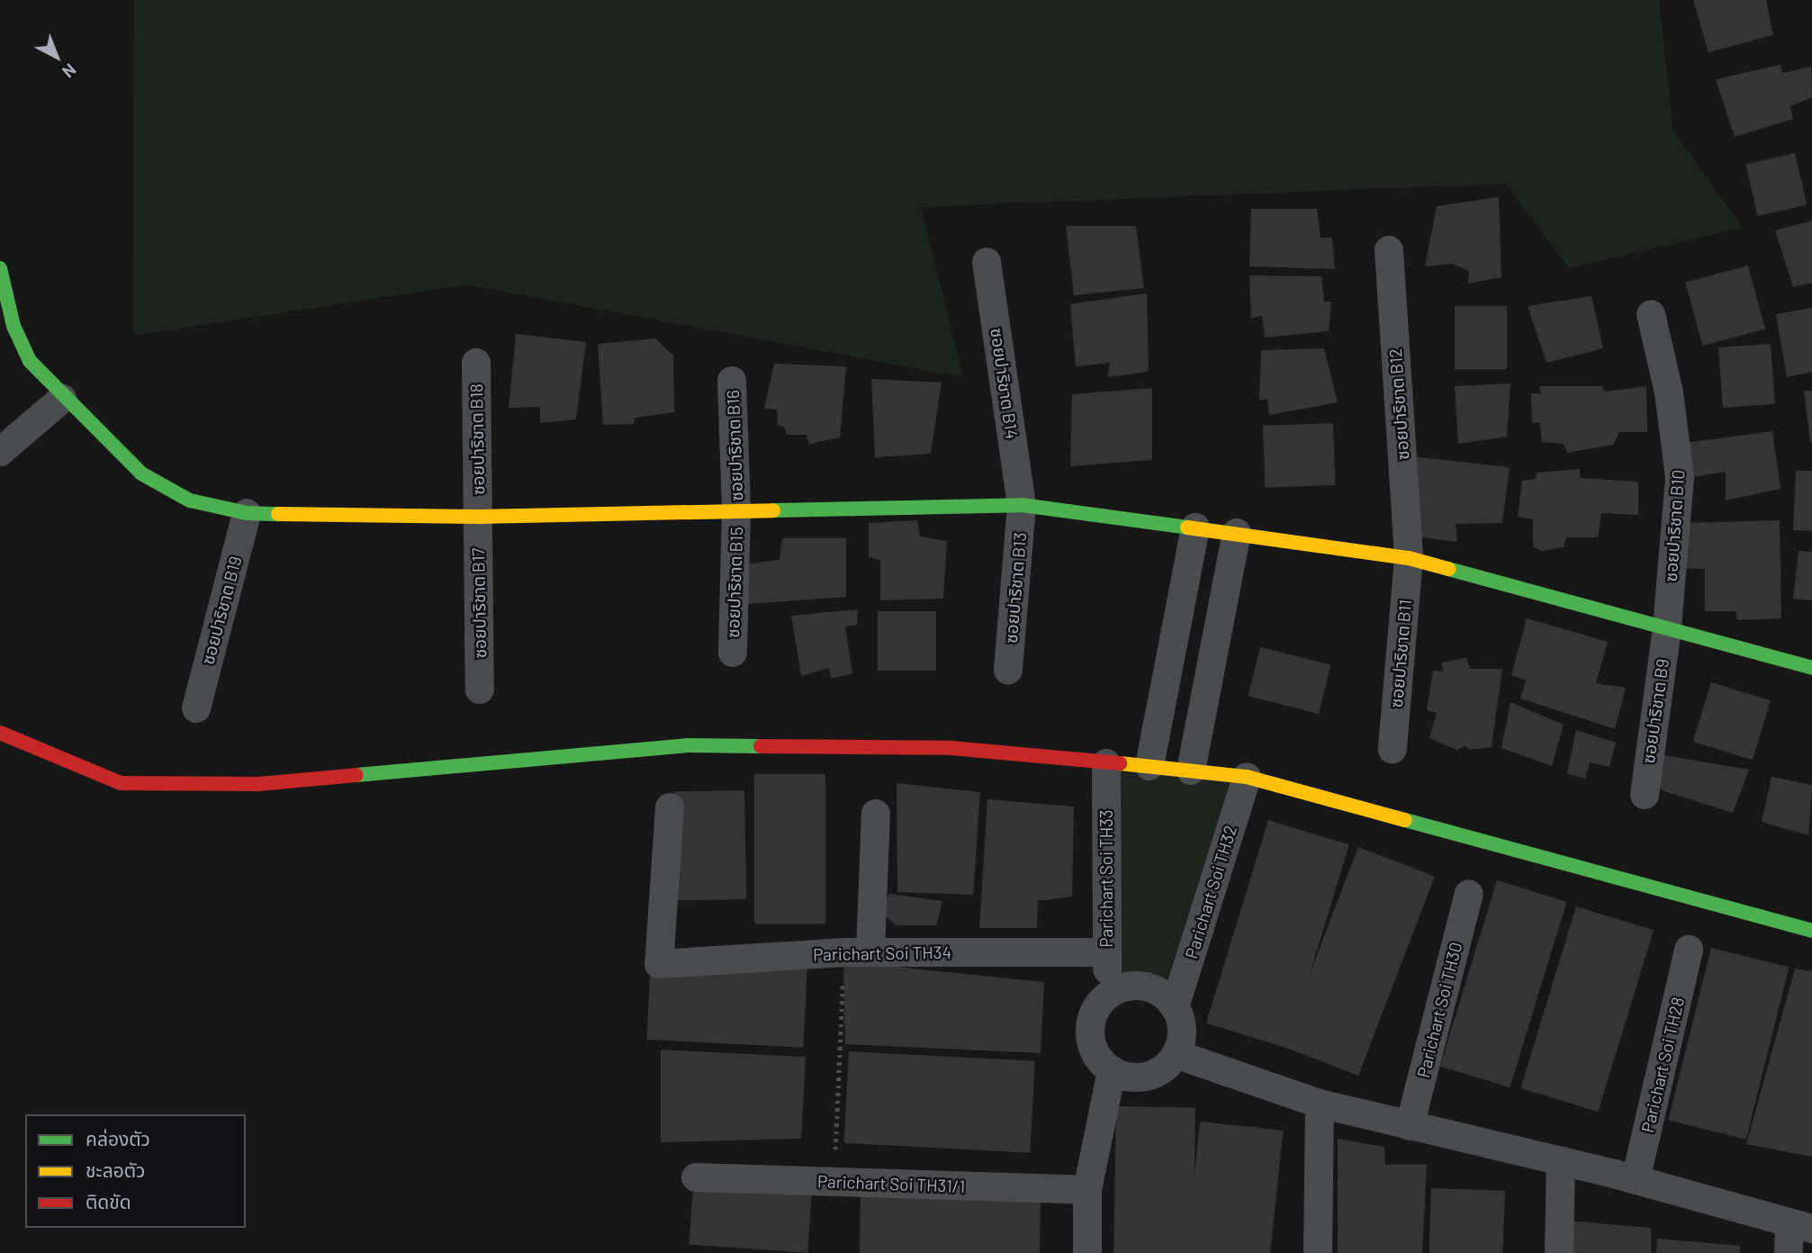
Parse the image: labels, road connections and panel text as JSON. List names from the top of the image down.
{
  "streets": {
    "street": [
      "ซอยปาริชาต B14",
      "ซอยปาริชาต B12",
      "ซอยปาริชาต B18",
      "ซอยปาริชาต B16",
      "ซอยปาริชาต B10",
      "ซอยปาริชาต B15",
      "ซอยปาริชาต B13",
      "ซอยปาริชาต B17",
      "ซอยปาริชาต B19",
      "ซอยปาริชาต B11",
      "ซอยปาริชาต B9",
      "Parichart Soi TH33",
      "Parichart Soi TH32",
      "Parichart Soi TH34",
      "Parichart Soi TH30",
      "Parichart Soi TH28",
      "Parichart Soi TH31/1"
    ]
  },
  "crossings": [
    ["ซอยปาริชาต B14", "ซอยปาริชาต B13"],
    ["ซอยปาริชาต B12", "ซอยปาริชาต B11"],
    ["ซอยปาริชาต B18", "ซอยปาริชาต B17"],
    ["ซอยปาริชาต B16", "ซอยปาริชาต B15"],
    ["ซอยปาริชาต B10", "ซอยปาริชาต B9"],
    ["Parichart Soi TH33", "Parichart Soi TH32"],
    ["Parichart Soi TH33", "Parichart Soi TH34"]
  ],
  "legend": ["คล่องตัว", "ชะลอตัว", "ติดขัด"],
  "north": "bottom right"
}
